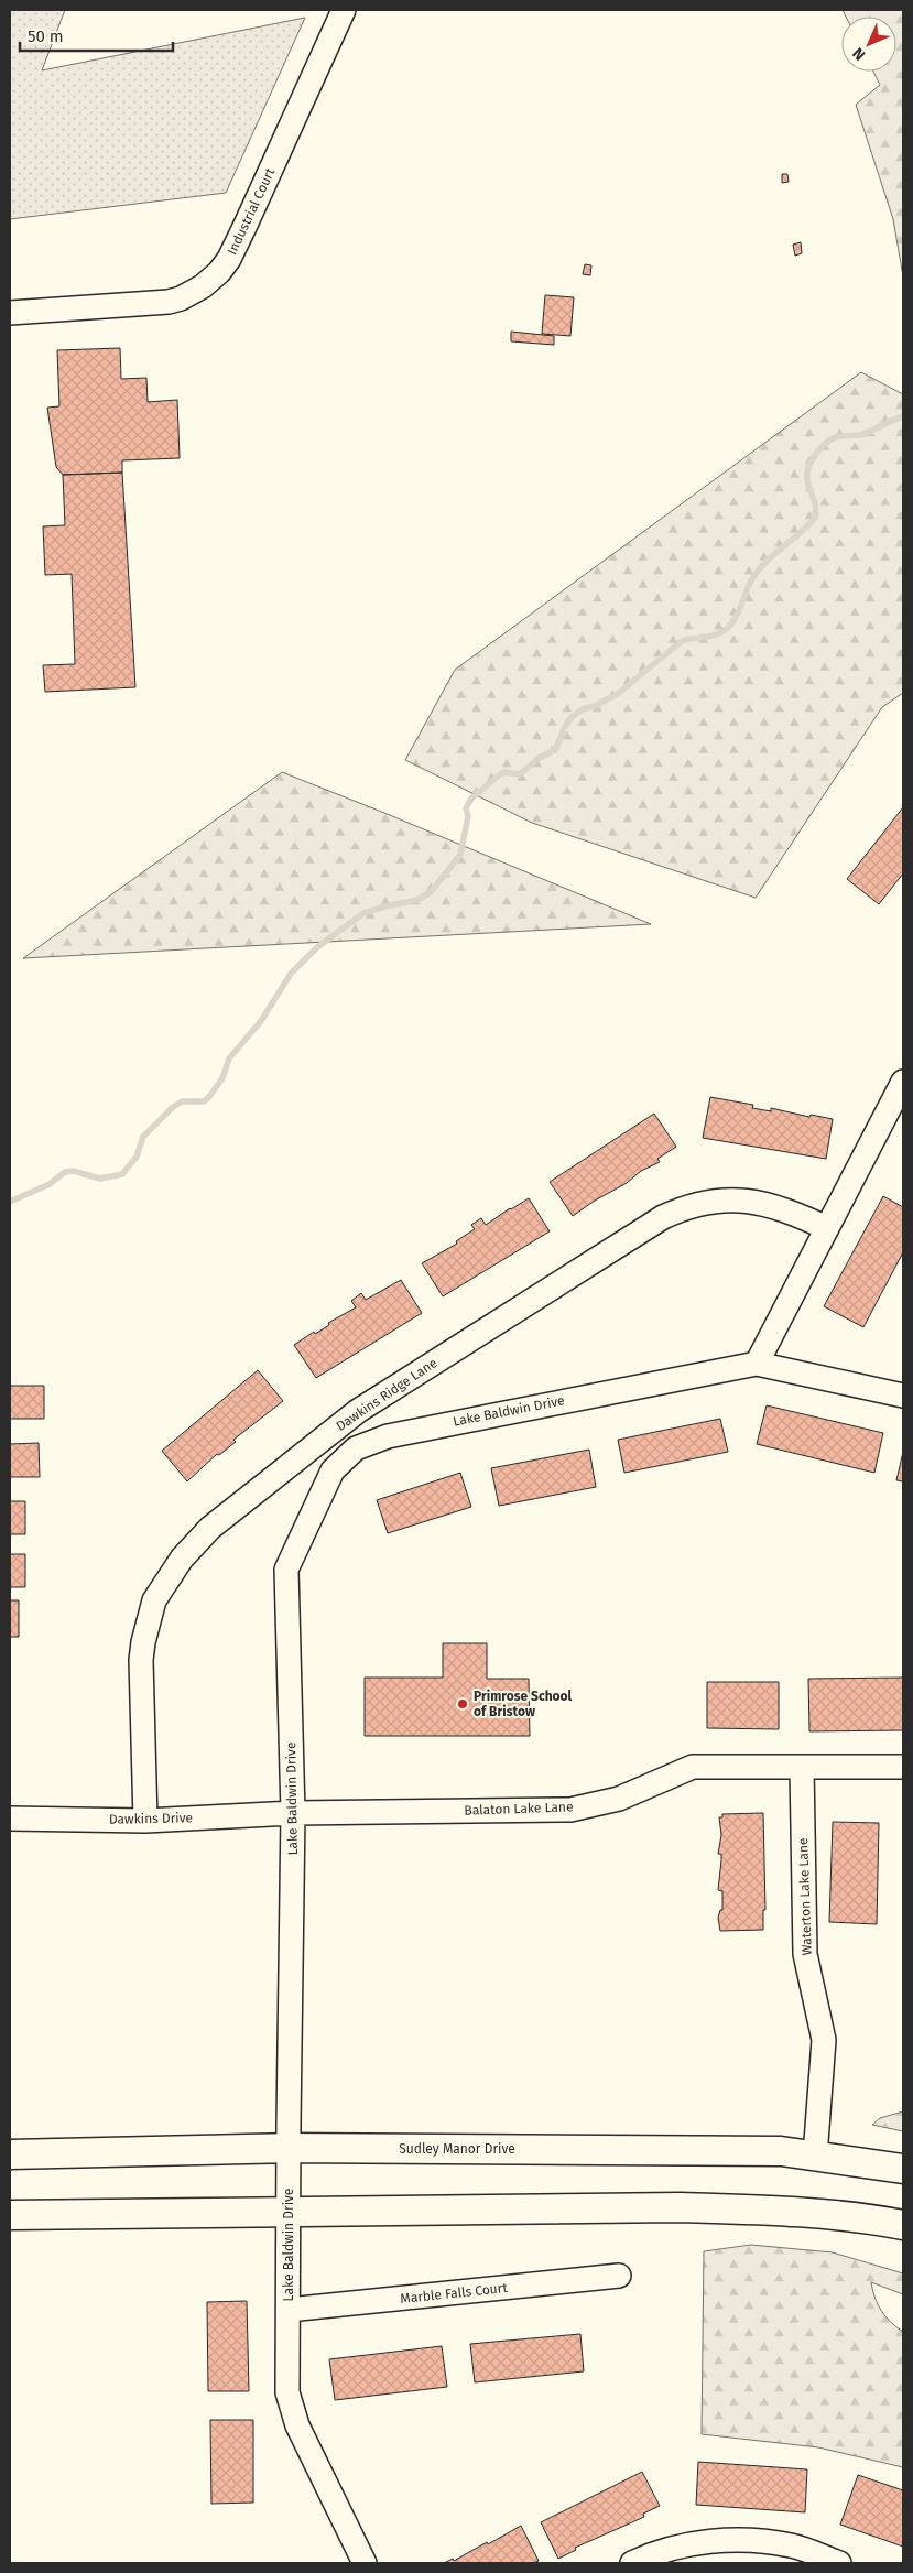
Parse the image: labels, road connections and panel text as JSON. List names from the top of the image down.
{
  "streets": {
    "main road": ["Sudley Manor Drive"],
    "street": [
      "Industrial Court",
      "Dawkins Ridge Lane",
      "Lake Baldwin Drive",
      "Balaton Lake Lane",
      "Dawkins Drive",
      "Waterton Lake Lane",
      "Marble Falls Court"
    ]
  },
  "crossings": [
    ["Dawkins Ridge Lane", "Dawkins Drive"],
    ["Lake Baldwin Drive", "Balaton Lake Lane"],
    ["Lake Baldwin Drive", "Dawkins Drive"],
    ["Lake Baldwin Drive", "Sudley Manor Drive"],
    ["Lake Baldwin Drive", "Marble Falls Court"],
    ["Balaton Lake Lane", "Dawkins Drive"],
    ["Balaton Lake Lane", "Waterton Lake Lane"],
    ["Waterton Lake Lane", "Sudley Manor Drive"]
  ],
  "places": ["Primrose School of Bristow"],
  "scale_bar": "50 m",
  "north": "bottom left"
}
